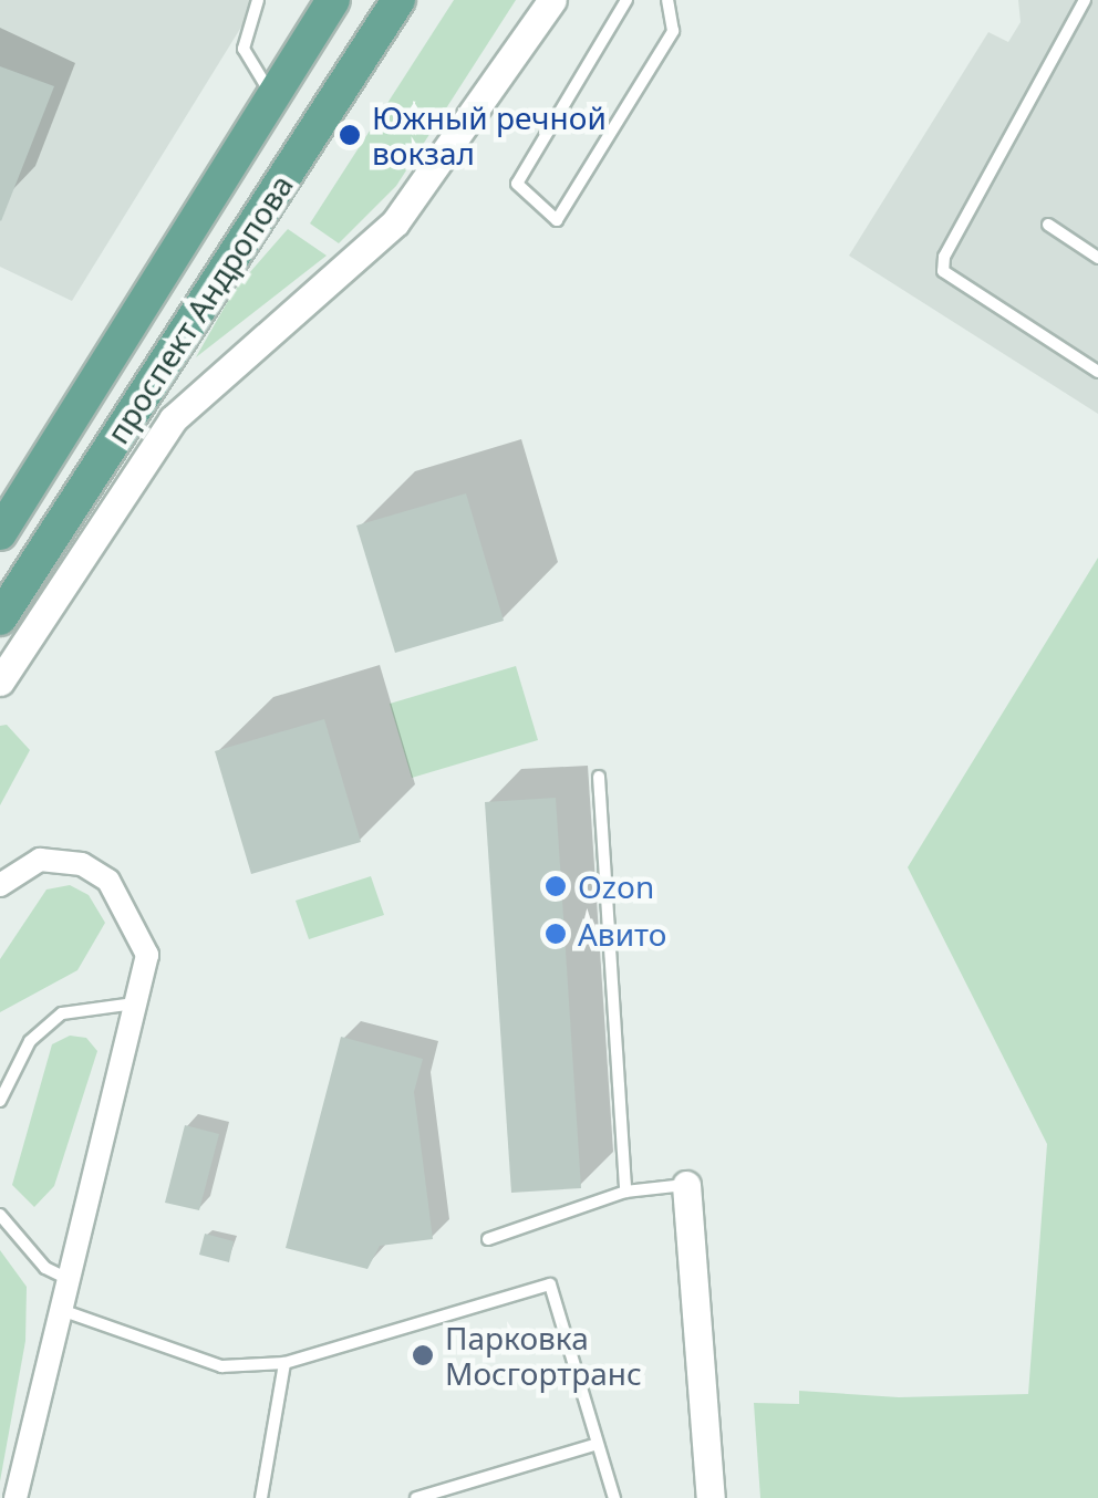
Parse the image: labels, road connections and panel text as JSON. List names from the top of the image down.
{
  "streets": {
    "main road": ["проспект Андропова"]
  },
  "places": [
    "Южный речной вокзал",
    "Ozon",
    "Авито",
    "Парковка Мосгортранс"
  ]
}
